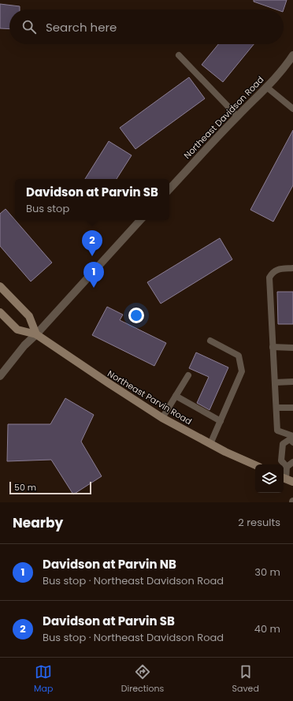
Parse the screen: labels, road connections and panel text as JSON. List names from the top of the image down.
{
  "streets": {
    "main road": ["Northeast Parvin Road"],
    "street": ["Northeast Davidson Road"]
  },
  "scale_bar": "50 m",
  "page": {
    "search": "Search here",
    "popup": ["Davidson at Parvin SB", "Bus stop"],
    "pins": ["2", "1"],
    "scale": "50 m",
    "heading": ["Nearby", "2 results"],
    "list": [
      {
        "mark": "1",
        "name": "Davidson at Parvin NB",
        "note": "Bus stop · Northeast Davidson Road",
        "value": "30 m"
      },
      {
        "mark": "2",
        "name": "Davidson at Parvin SB",
        "note": "Bus stop · Northeast Davidson Road",
        "value": "40 m"
      }
    ],
    "nav": ["Map", "Directions", "Saved"]
  }
}
